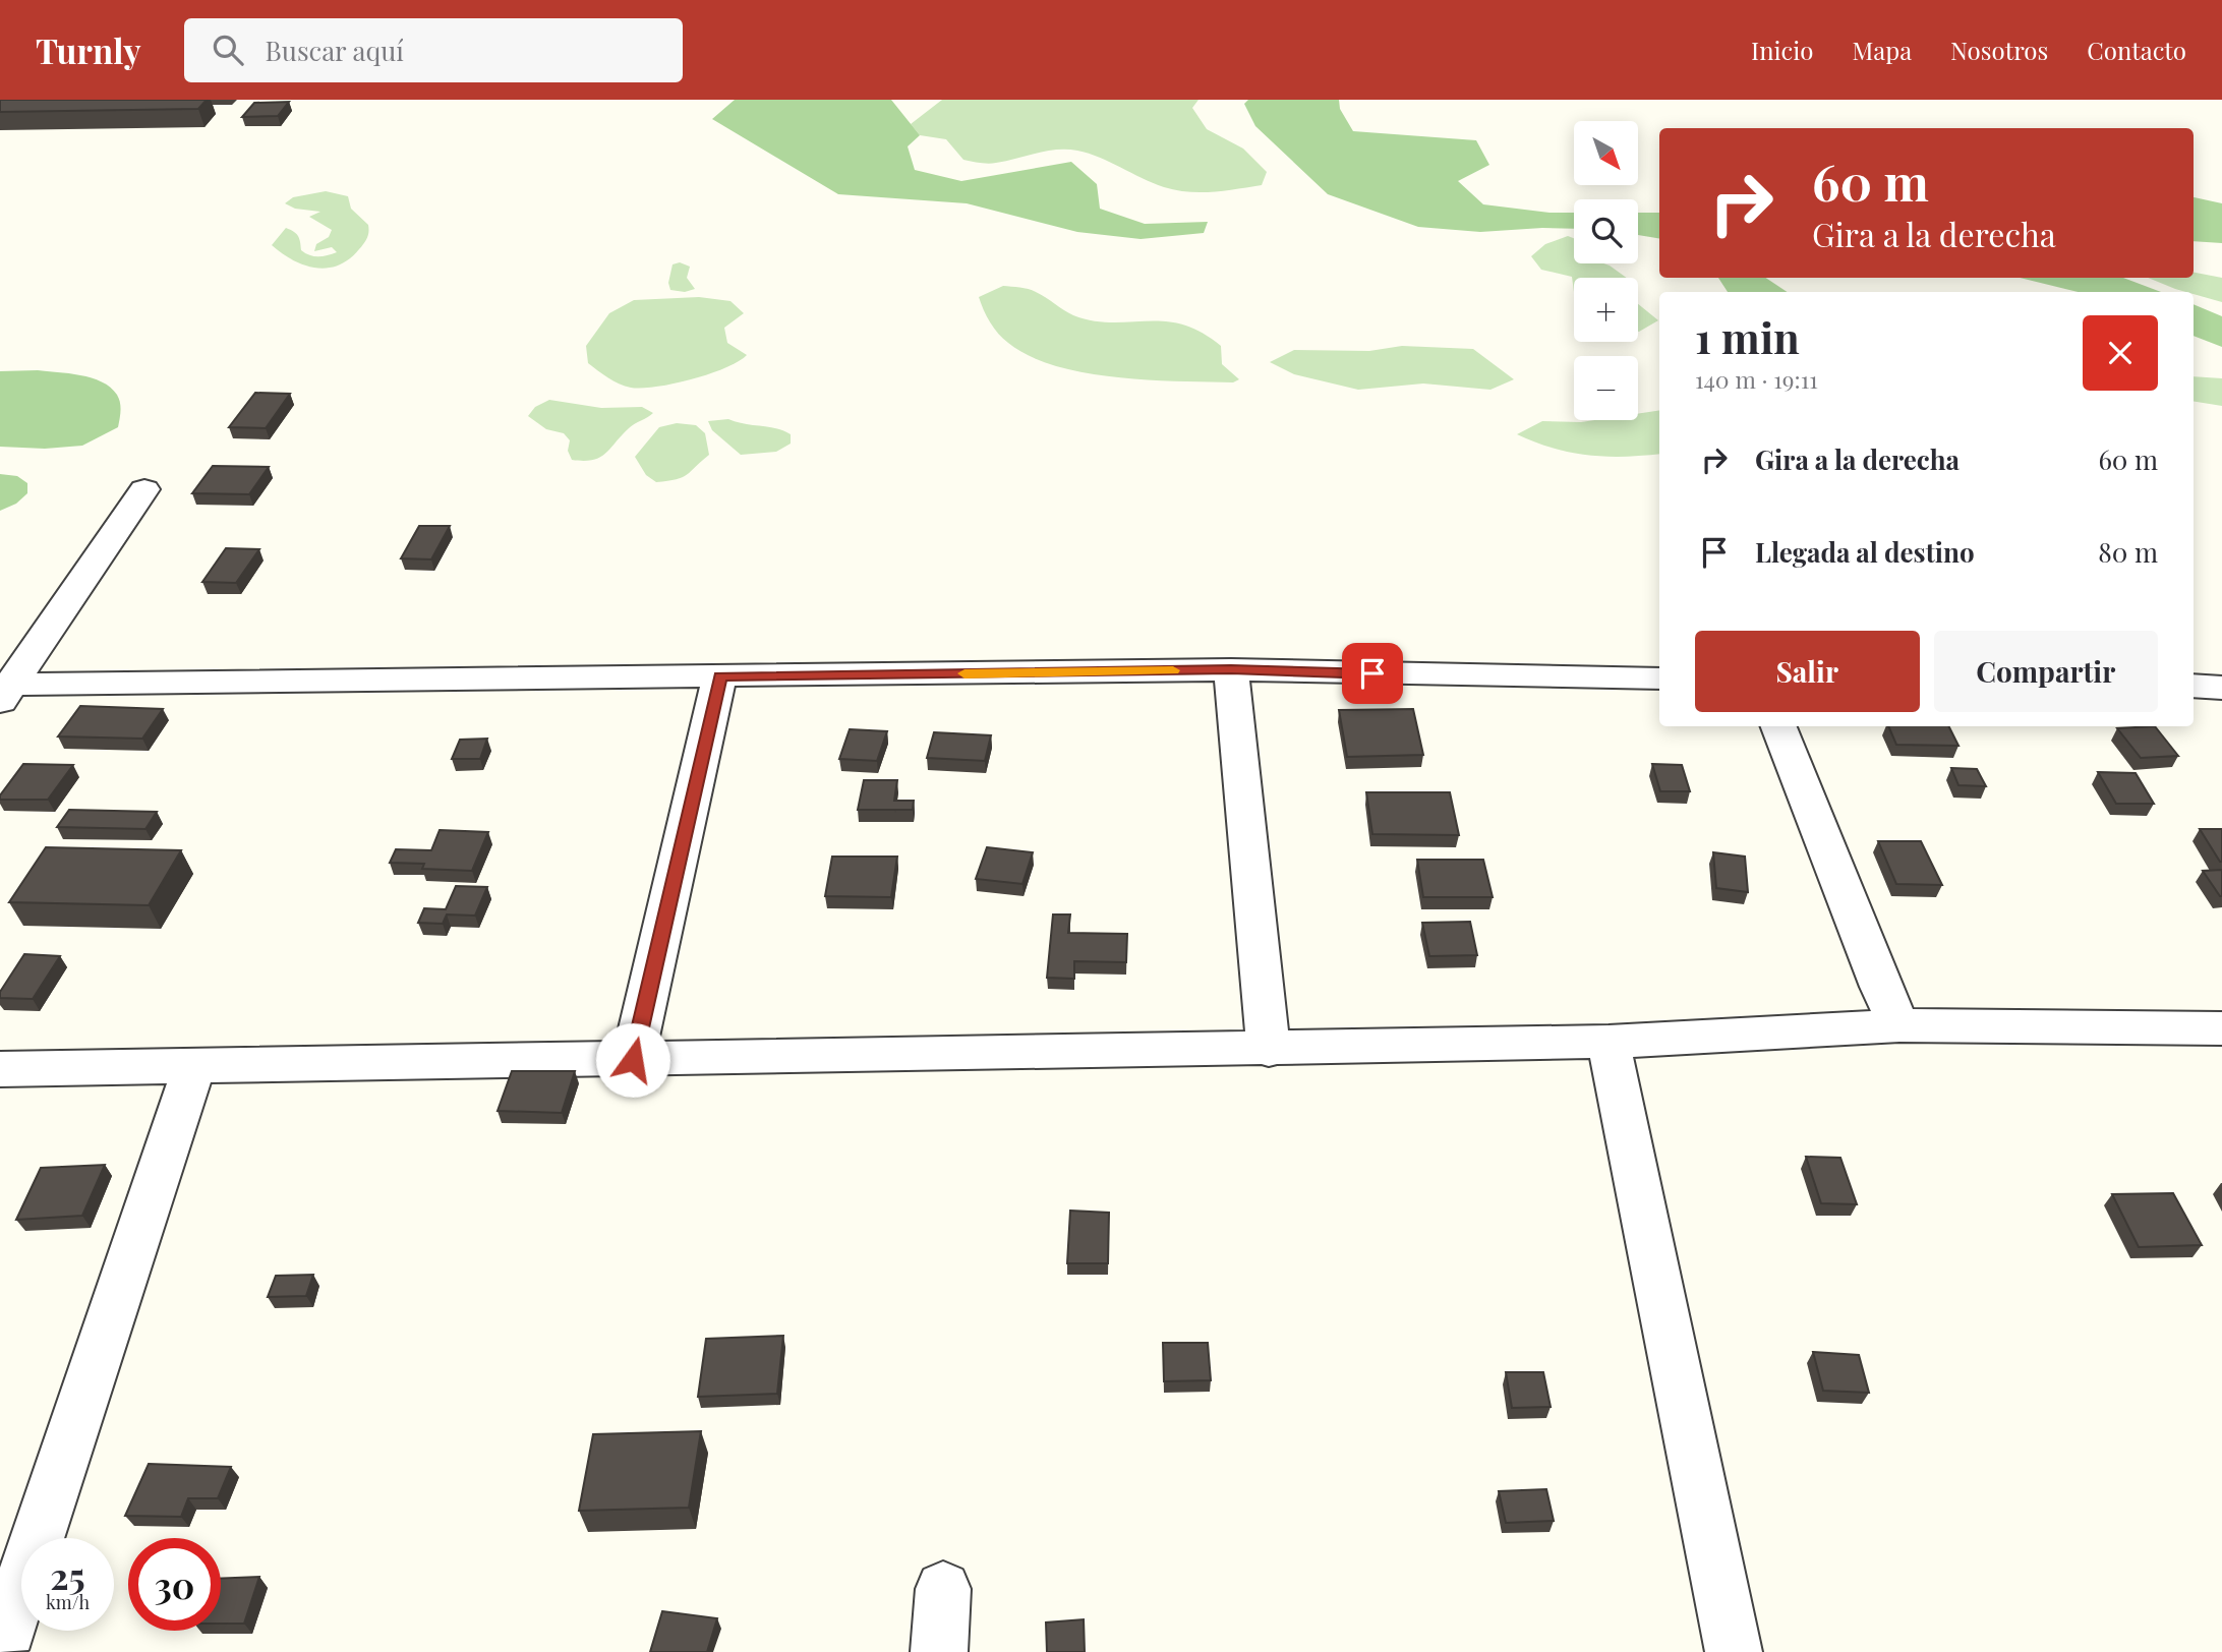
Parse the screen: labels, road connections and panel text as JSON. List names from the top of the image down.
{
  "north": "bottom right",
  "page": {
    "header": "Turnly",
    "search": "Buscar aquí",
    "nav": [
      "Inicio",
      "Mapa",
      "Nosotros",
      "Contacto"
    ],
    "map_buttons": ["+", "−"],
    "turn": ["60 m", "Gira a la derecha"],
    "heading": ["1 min", "140 m · 19:11"],
    "list": [
      {
        "name": "Gira a la derecha",
        "value": "60 m"
      },
      {
        "name": "Llegada al destino",
        "value": "80 m"
      }
    ],
    "buttons": ["Salir", "Compartir"],
    "speed": "25 km/h",
    "limit": "30"
  }
}
